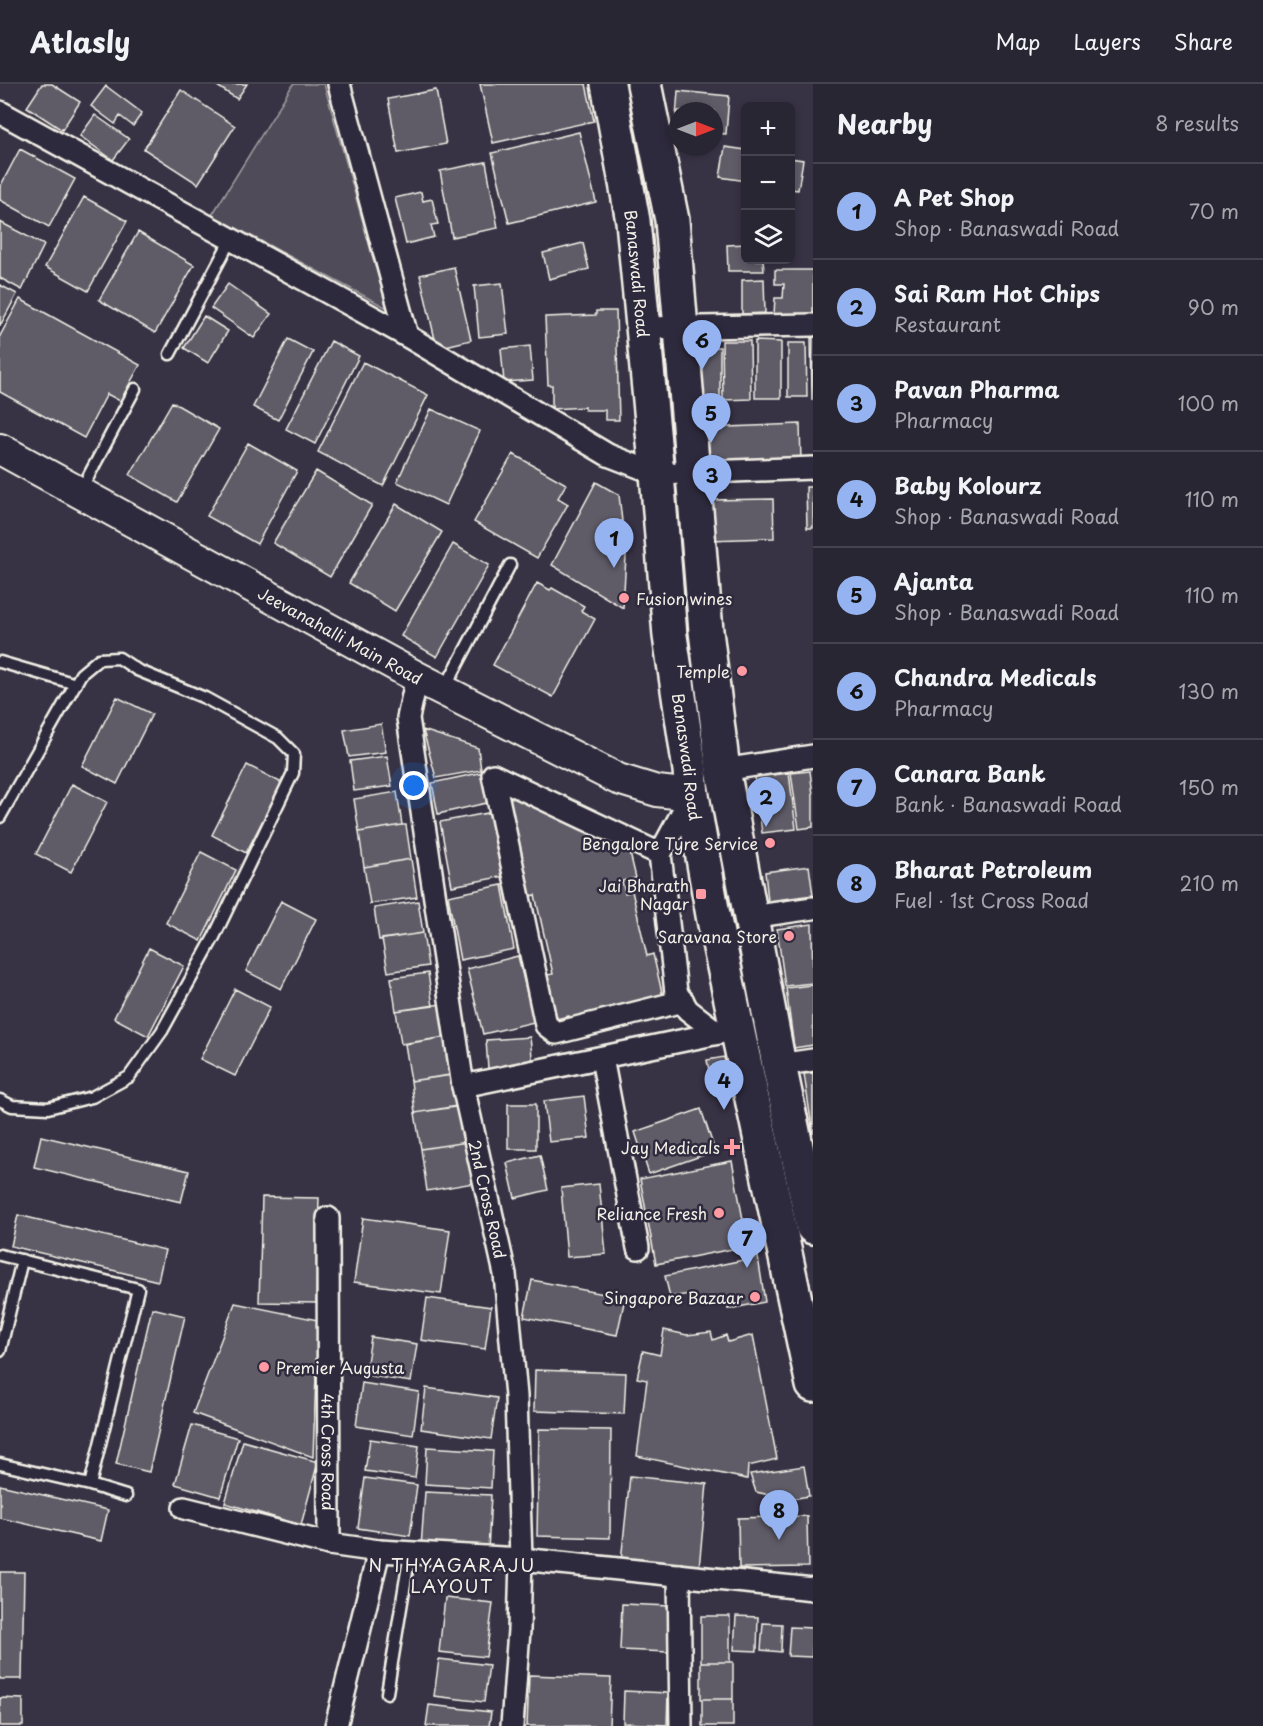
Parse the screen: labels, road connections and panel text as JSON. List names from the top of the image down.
{
  "streets": {
    "main road": ["Banaswadi Road"],
    "street": ["Jeevanahalli Main Road", "2nd Cross Road", "4th Cross Road"]
  },
  "crossings": [
    ["Banaswadi Road", "Jeevanahalli Main Road"],
    ["Jeevanahalli Main Road", "2nd Cross Road"]
  ],
  "districts": ["N THYAGARAJU LAYOUT"],
  "places": {
    "other": [
      "Fusion wines",
      "Temple",
      "Bengalore Tyre Service",
      "Saravana Store",
      "Reliance Fresh",
      "Singapore Bazaar",
      "Premier Augusta"
    ],
    "transit": ["Jai Bharath Nagar"],
    "health": ["Jay Medicals"]
  },
  "north": "right",
  "page": {
    "header": "Atlasly",
    "nav": ["Map", "Layers", "Share"],
    "heading": ["Nearby", "8 results"],
    "map_buttons": ["+", "−"],
    "list": [
      {
        "mark": "1",
        "name": "A Pet Shop",
        "note": "Shop · Banaswadi Road",
        "value": "70 m"
      },
      {
        "mark": "2",
        "name": "Sai Ram Hot Chips",
        "note": "Restaurant",
        "value": "90 m"
      },
      {
        "mark": "3",
        "name": "Pavan Pharma",
        "note": "Pharmacy",
        "value": "100 m"
      },
      {
        "mark": "4",
        "name": "Baby Kolourz",
        "note": "Shop · Banaswadi Road",
        "value": "110 m"
      },
      {
        "mark": "5",
        "name": "Ajanta",
        "note": "Shop · Banaswadi Road",
        "value": "110 m"
      },
      {
        "mark": "6",
        "name": "Chandra Medicals",
        "note": "Pharmacy",
        "value": "130 m"
      },
      {
        "mark": "7",
        "name": "Canara Bank",
        "note": "Bank · Banaswadi Road",
        "value": "150 m"
      },
      {
        "mark": "8",
        "name": "Bharat Petroleum",
        "note": "Fuel · 1st Cross Road",
        "value": "210 m"
      }
    ],
    "pins": [
      "6",
      "5",
      "3",
      "1",
      "2",
      "4",
      "7",
      "8"
    ]
  }
}
